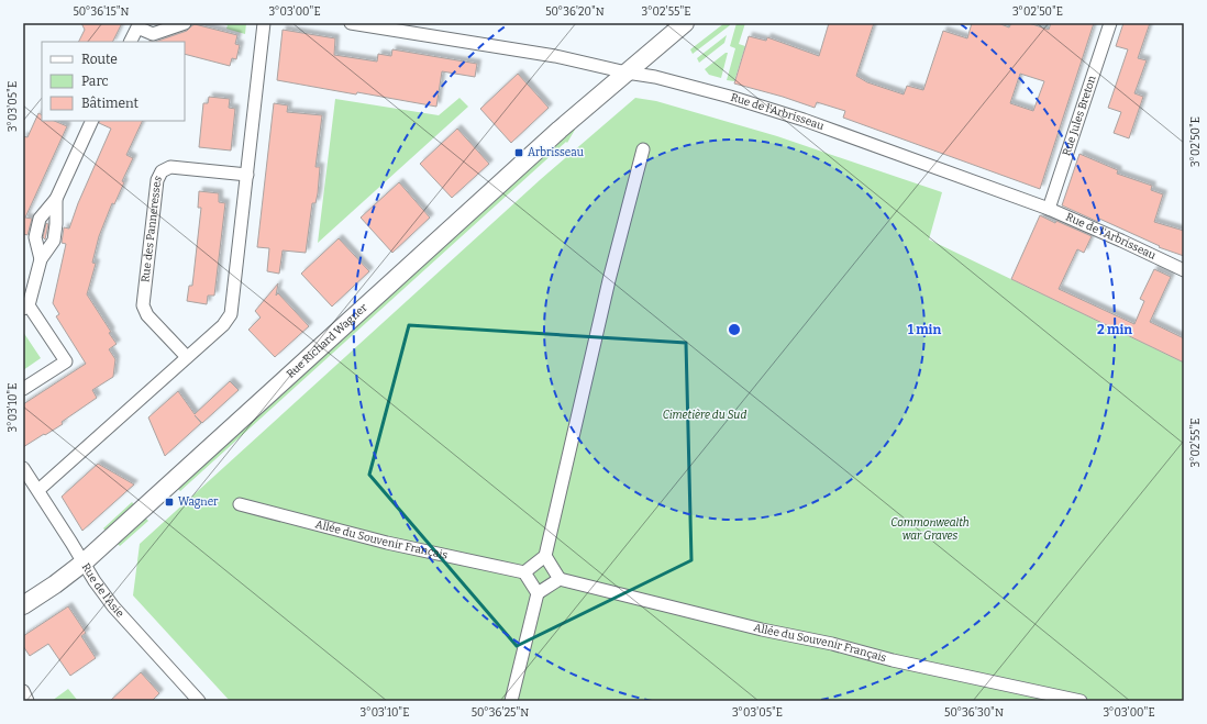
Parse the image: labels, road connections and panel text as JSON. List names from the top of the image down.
{
  "streets": {
    "street": [
      "Rue de l'Arbrisseau",
      "Rue Jules Breton",
      "Rue des Panneresses",
      "Rue Richard Wagner",
      "Allée du Souvenir Français",
      "Rue de l'Asie"
    ]
  },
  "crossings": [
    ["Rue de l'Arbrisseau", "Rue Jules Breton"],
    ["Rue de l'Arbrisseau", "Rue Richard Wagner"],
    ["Rue Richard Wagner", "Rue de l'Asie"]
  ],
  "parks": ["Cimetière du Sud", "Commonwealth war Graves"],
  "places": {
    "transit": ["Arbrisseau", "Wagner"]
  },
  "legend": ["Route", "Parc", "Bâtiment"],
  "coordinates": [
    "50°36'15\"N",
    "3°03'00\"E",
    "50°36'20\"N",
    "3°02'55\"E",
    "3°02'50\"E",
    "3°03'05\"E",
    "3°03'10\"E",
    "50°36'25\"N",
    "50°36'30\"N"
  ],
  "rings": ["1 min", "2 min"]
}
